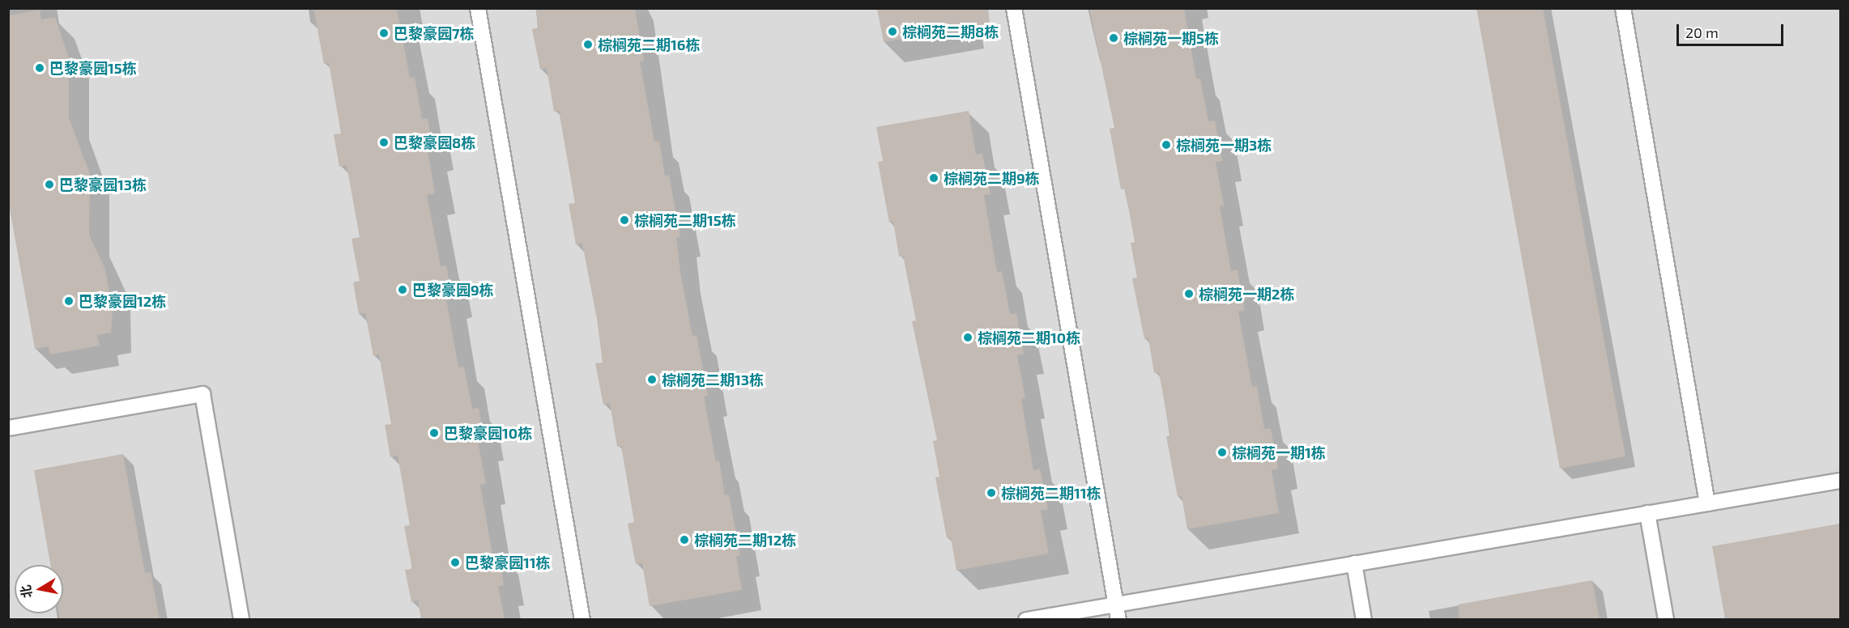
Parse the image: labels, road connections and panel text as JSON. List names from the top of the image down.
{
  "places": [
    "棕榈苑二期8栋",
    "巴黎豪园7栋",
    "棕榈苑一期5栋",
    "棕榈苑二期16栋",
    "巴黎豪园15栋",
    "巴黎豪园8栋",
    "棕榈苑一期3栋",
    "棕榈苑二期9栋",
    "巴黎豪园13栋",
    "棕榈苑二期15栋",
    "巴黎豪园9栋",
    "棕榈苑一期2栋",
    "巴黎豪园12栋",
    "棕榈苑二期10栋",
    "棕榈苑二期13栋",
    "巴黎豪园10栋",
    "棕榈苑一期1栋",
    "棕榈苑二期11栋",
    "棕榈苑二期12栋",
    "巴黎豪园11栋"
  ],
  "scale_bar": "20 m",
  "north": "left"
}
